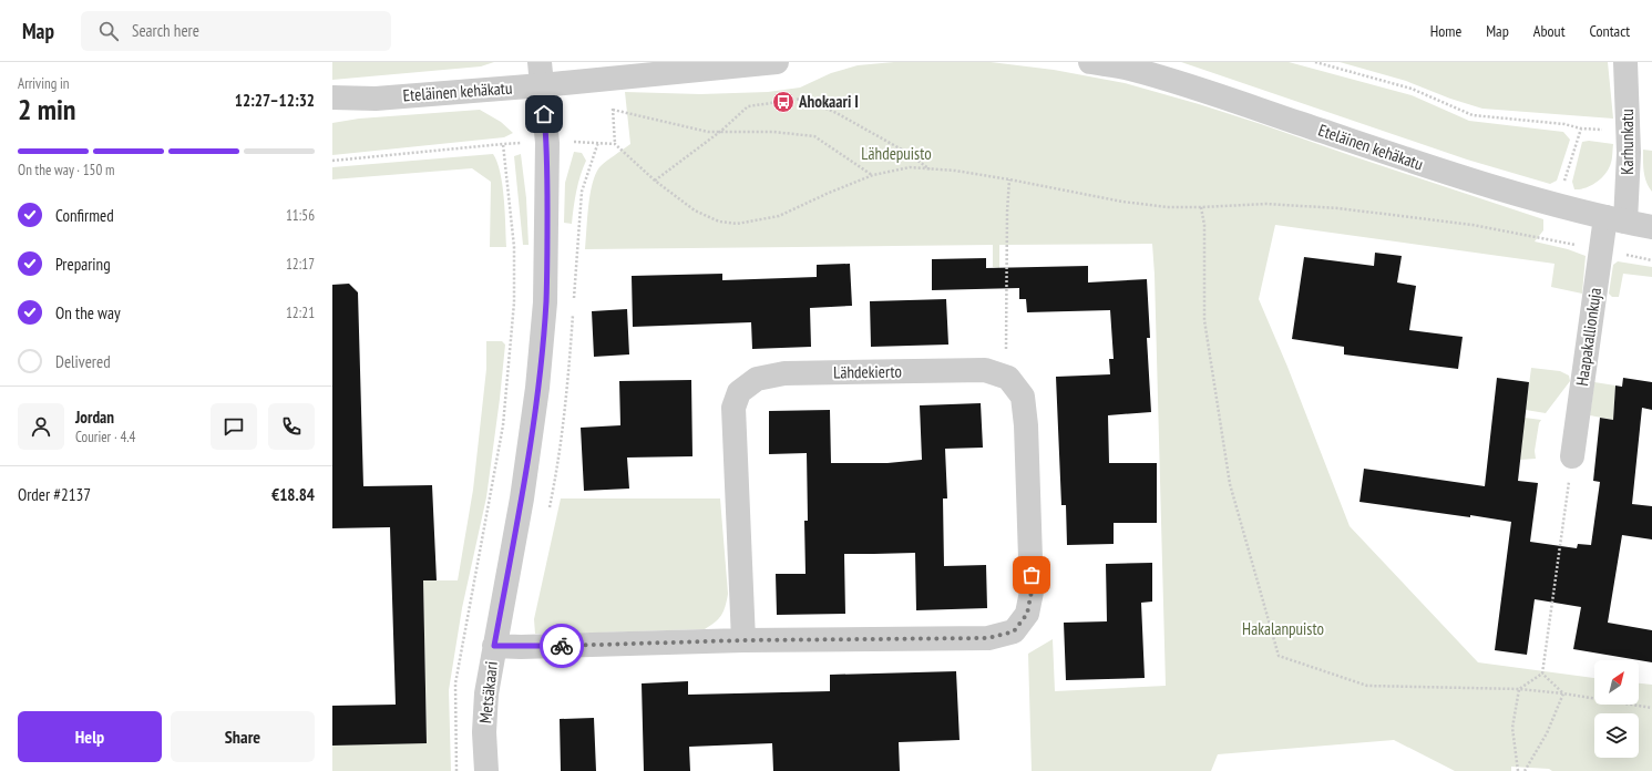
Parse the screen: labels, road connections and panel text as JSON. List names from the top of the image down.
{
  "streets": {
    "street": [
      "Eteläinen kehäkatu",
      "Karhunkatu",
      "Haapakallionkuja",
      "Lähdekierto",
      "Metsäkaari"
    ]
  },
  "crossings": [
    ["Eteläinen kehäkatu", "Karhunkatu"],
    ["Eteläinen kehäkatu", "Haapakallionkuja"],
    ["Eteläinen kehäkatu", "Metsäkaari"],
    ["Karhunkatu", "Haapakallionkuja"]
  ],
  "parks": ["Lähdepuisto", "Hakalanpuisto"],
  "places": {
    "bus stop": ["Ahokaari I"]
  },
  "north": "top right",
  "page": {
    "header": "Map",
    "search": "Search here",
    "nav": [
      "Home",
      "Map",
      "About",
      "Contact"
    ],
    "heading": ["2 min", "Arriving in", "12:27–12:32"],
    "panel": [
      "Jordan",
      "Courier · 4.4",
      "Order #2137",
      "€18.84"
    ],
    "bar": "On the way · 150 m",
    "list": [
      ["Confirmed", "11:56"],
      ["Preparing", "12:17"],
      ["On the way", "12:21"],
      "Delivered"
    ],
    "buttons": ["Help", "Share"]
  }
}
